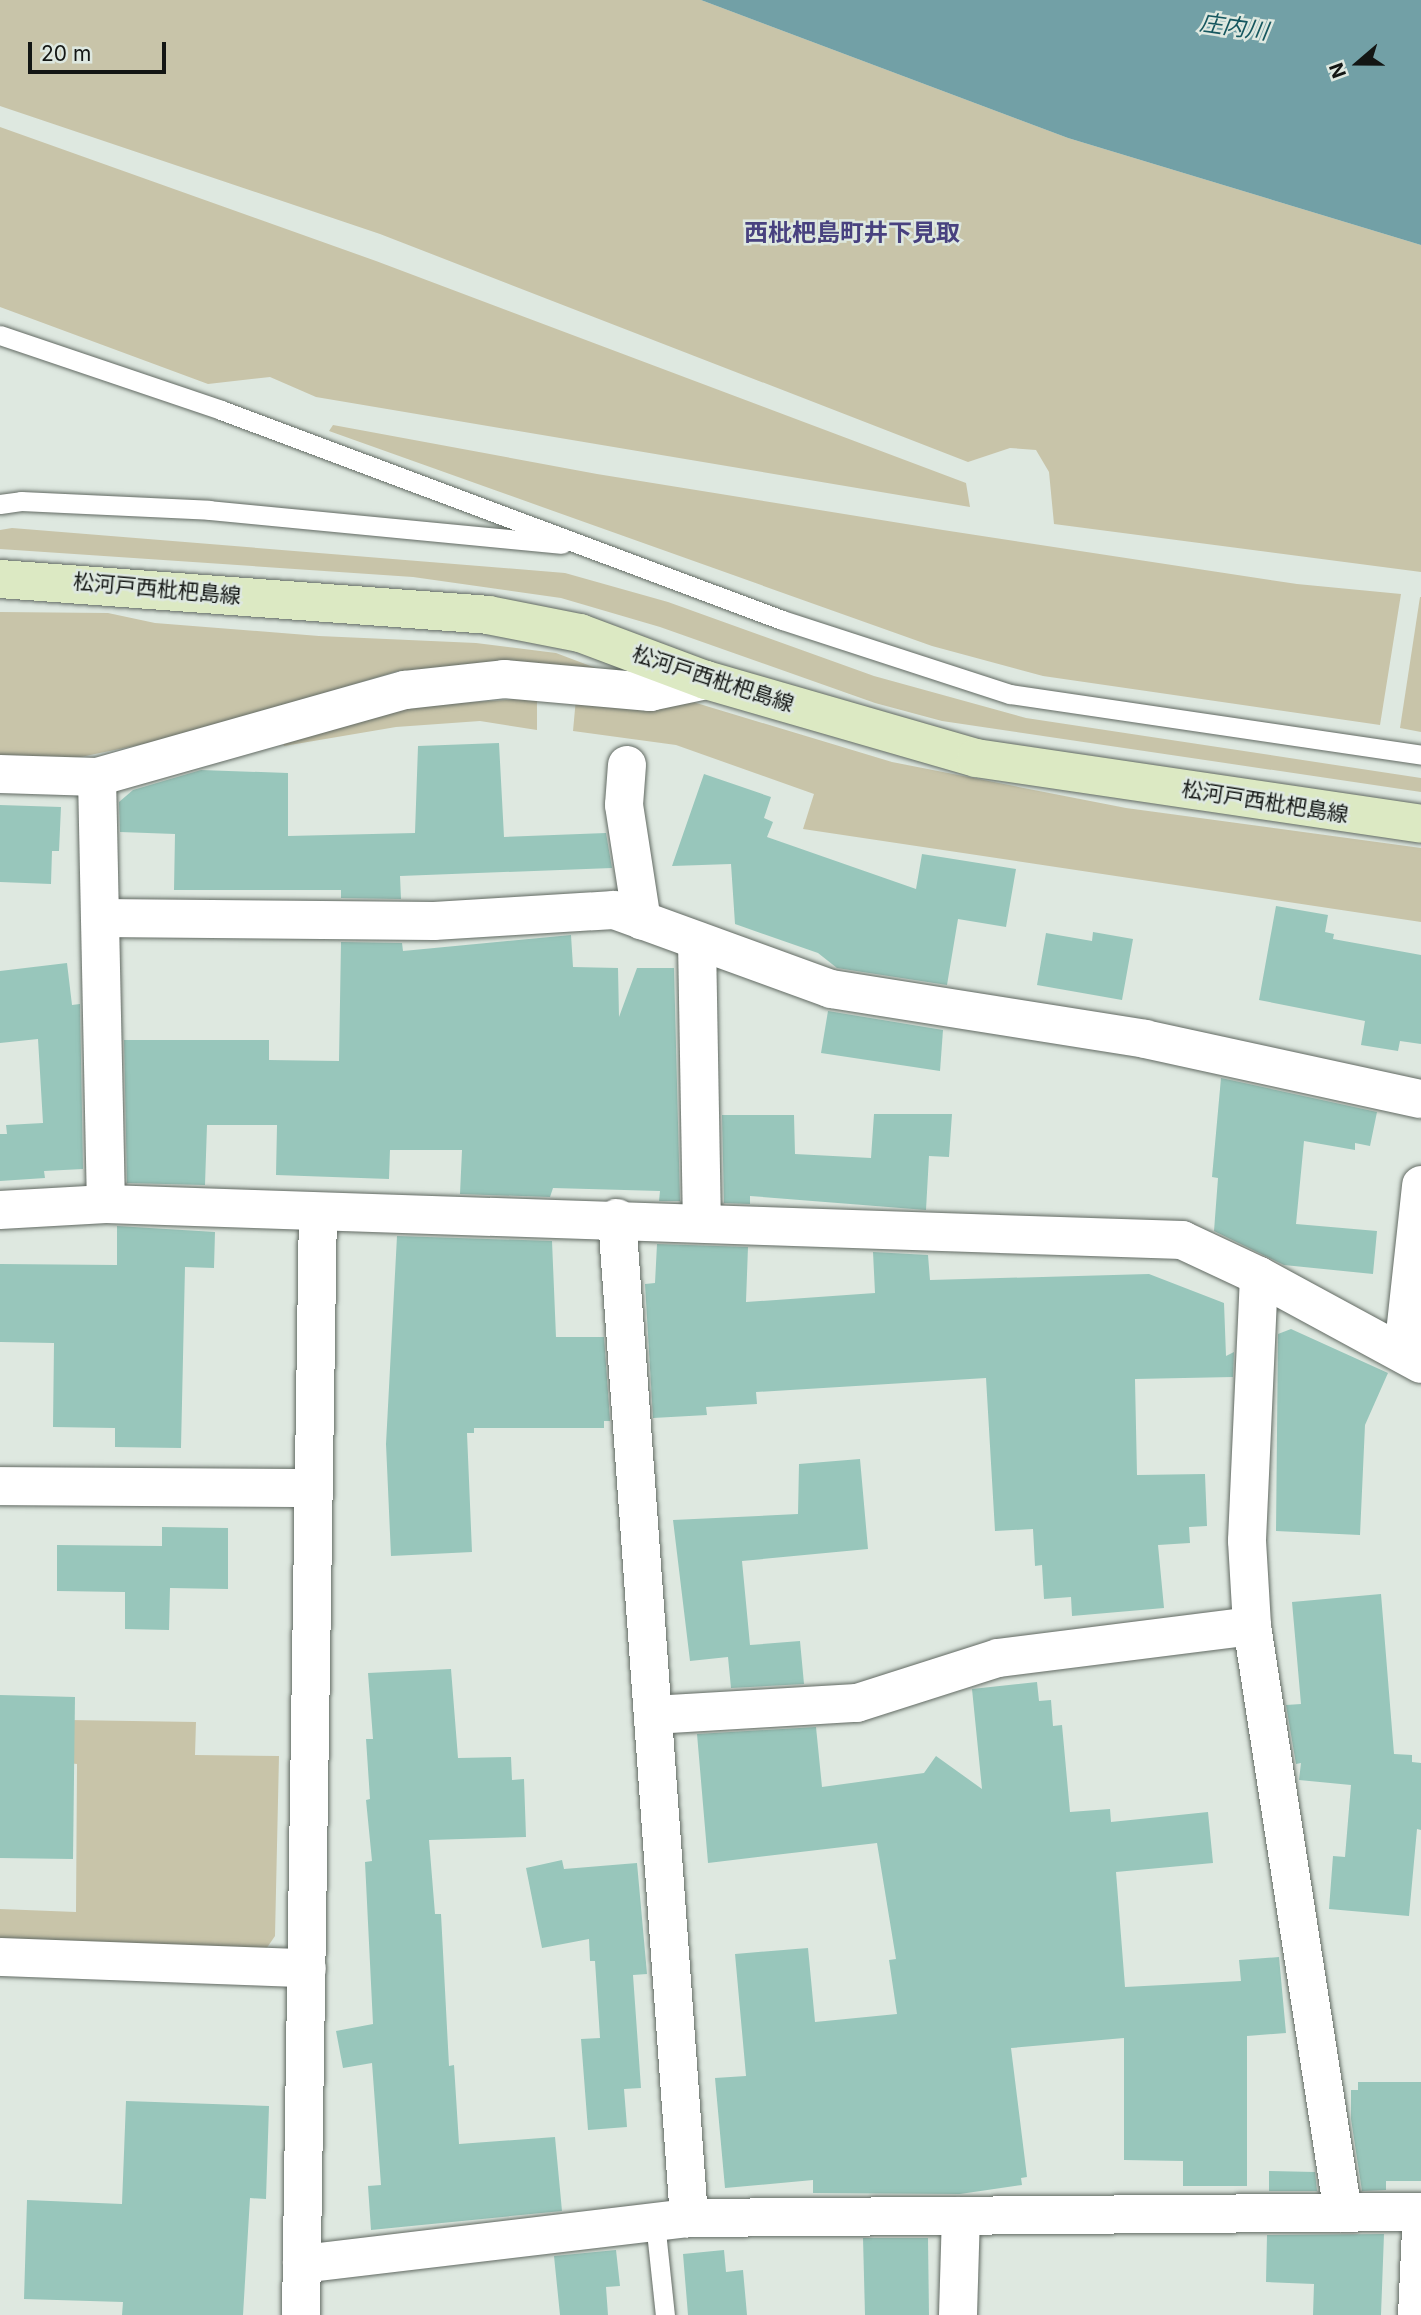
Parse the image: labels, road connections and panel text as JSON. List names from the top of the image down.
{
  "streets": {
    "main road": ["松河戸西枇杷島線"]
  },
  "districts": ["西枇杷島町井下見取"],
  "water": ["庄内川"],
  "scale_bar": "20 m",
  "north": "left"
}
